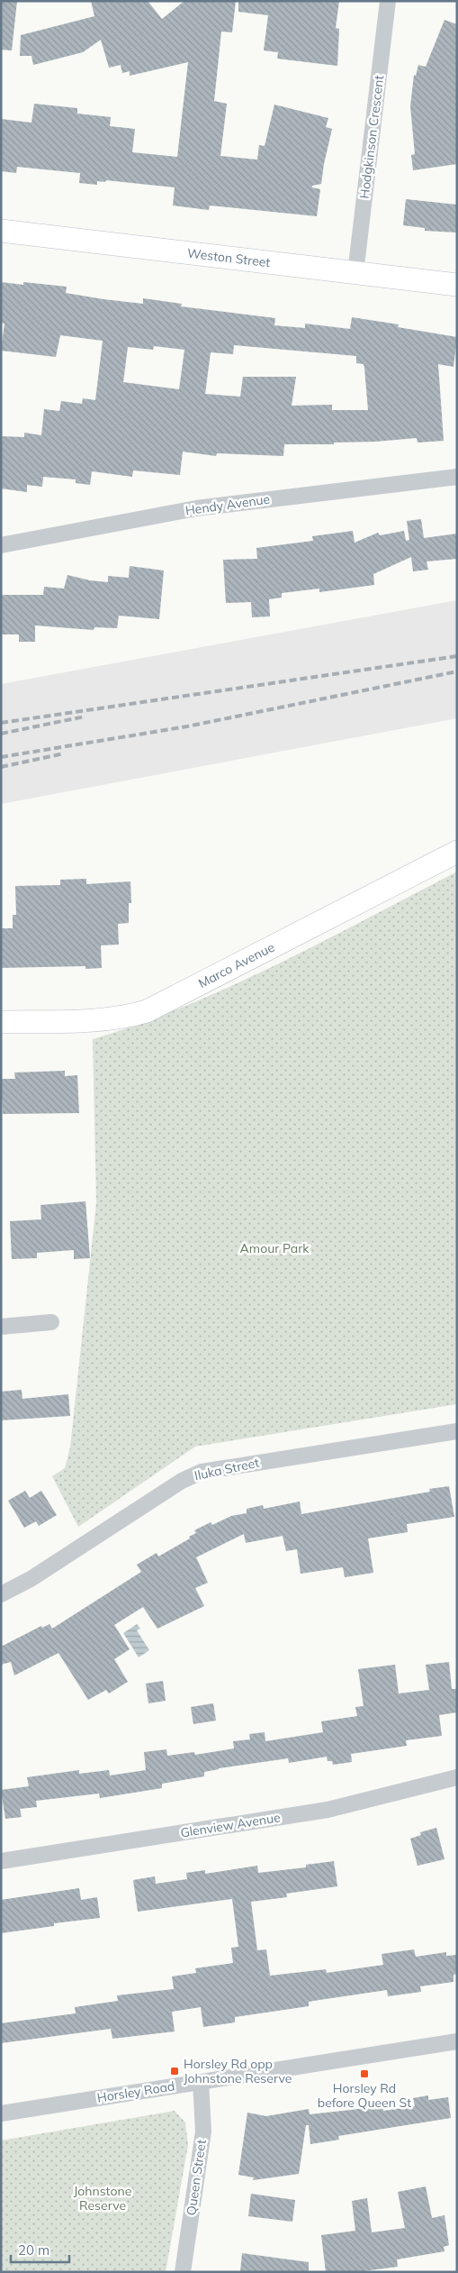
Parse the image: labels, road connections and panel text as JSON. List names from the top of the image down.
{
  "streets": {
    "street": [
      "Hodgkinson Crescent",
      "Weston Street",
      "Hendy Avenue",
      "Marco Avenue",
      "Iluka Street",
      "Glenview Avenue",
      "Horsley Road",
      "Queen Street"
    ]
  },
  "crossings": [
    ["Hodgkinson Crescent", "Weston Street"],
    ["Horsley Road", "Queen Street"]
  ],
  "parks": ["Amour Park", "Johnstone Reserve"],
  "places": {
    "transit": ["Horsley Rd opp Johnstone Reserve", "Horsley Rd before Queen St"]
  },
  "scale_bar": "20 m"
}
